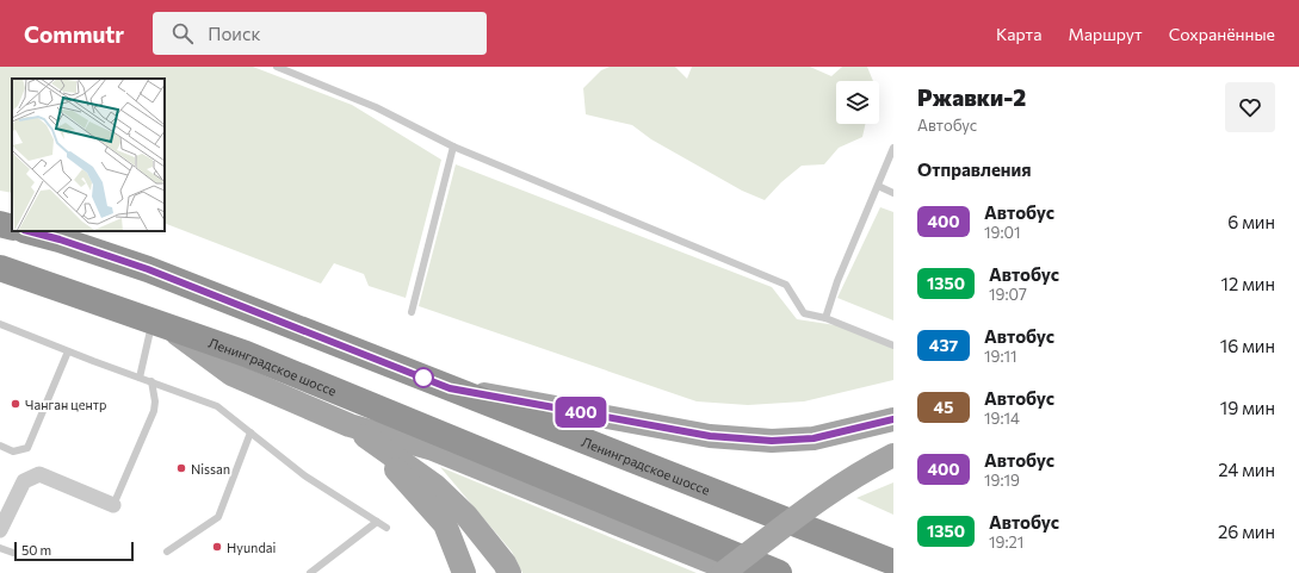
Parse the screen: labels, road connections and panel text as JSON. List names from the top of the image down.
{
  "streets": {
    "highway": ["Ленинградское шоссе"]
  },
  "places": ["Чанган центр", "Nissan", "Hyundai"],
  "lines": ["bus line 400"],
  "scale_bar": "50 m",
  "page": {
    "header": "Commutr",
    "search": "Поиск",
    "nav": ["Карта", "Маршрут", "Сохранённые"],
    "on_map": "400",
    "heading": [
      ["Ржавки-2", "Автобус"],
      "Отправления"
    ],
    "list": [
      {
        "mark": "400",
        "name": "Автобус",
        "note": "19:01",
        "value": "6 мин"
      },
      {
        "mark": "1350",
        "name": "Автобус",
        "note": "19:07",
        "value": "12 мин"
      },
      {
        "mark": "437",
        "name": "Автобус",
        "note": "19:11",
        "value": "16 мин"
      },
      {
        "mark": "45",
        "name": "Автобус",
        "note": "19:14",
        "value": "19 мин"
      },
      {
        "mark": "400",
        "name": "Автобус",
        "note": "19:19",
        "value": "24 мин"
      },
      {
        "mark": "1350",
        "name": "Автобус",
        "note": "19:21",
        "value": "26 мин"
      }
    ],
    "scale": "50 m"
  }
}
